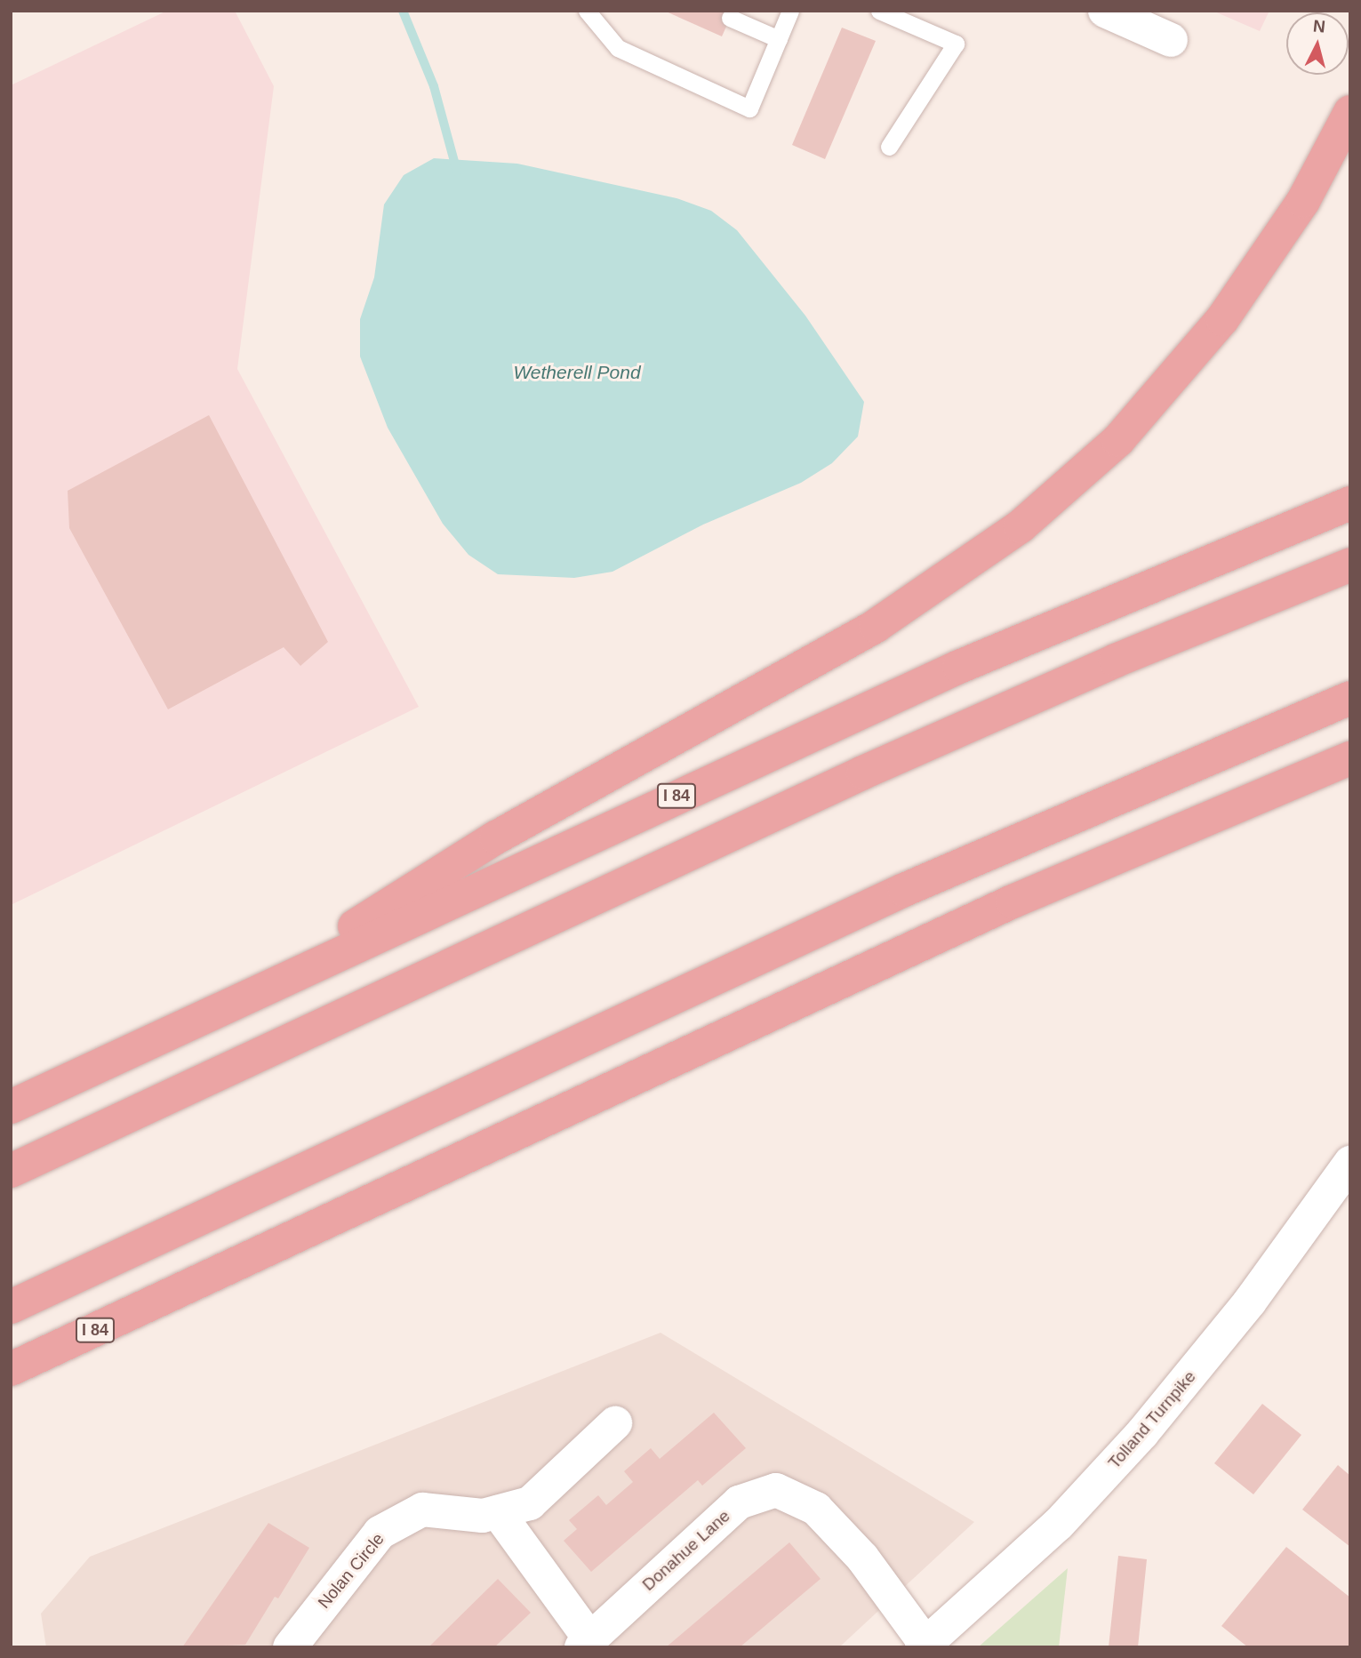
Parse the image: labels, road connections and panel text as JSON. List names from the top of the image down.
{
  "streets": {
    "highway": ["I 84"],
    "street": ["Tolland Turnpike", "Donahue Lane", "Nolan Circle"]
  },
  "crossings": [
    ["Tolland Turnpike", "Donahue Lane"]
  ],
  "water": ["Wetherell Pond"],
  "north": "top"
}
